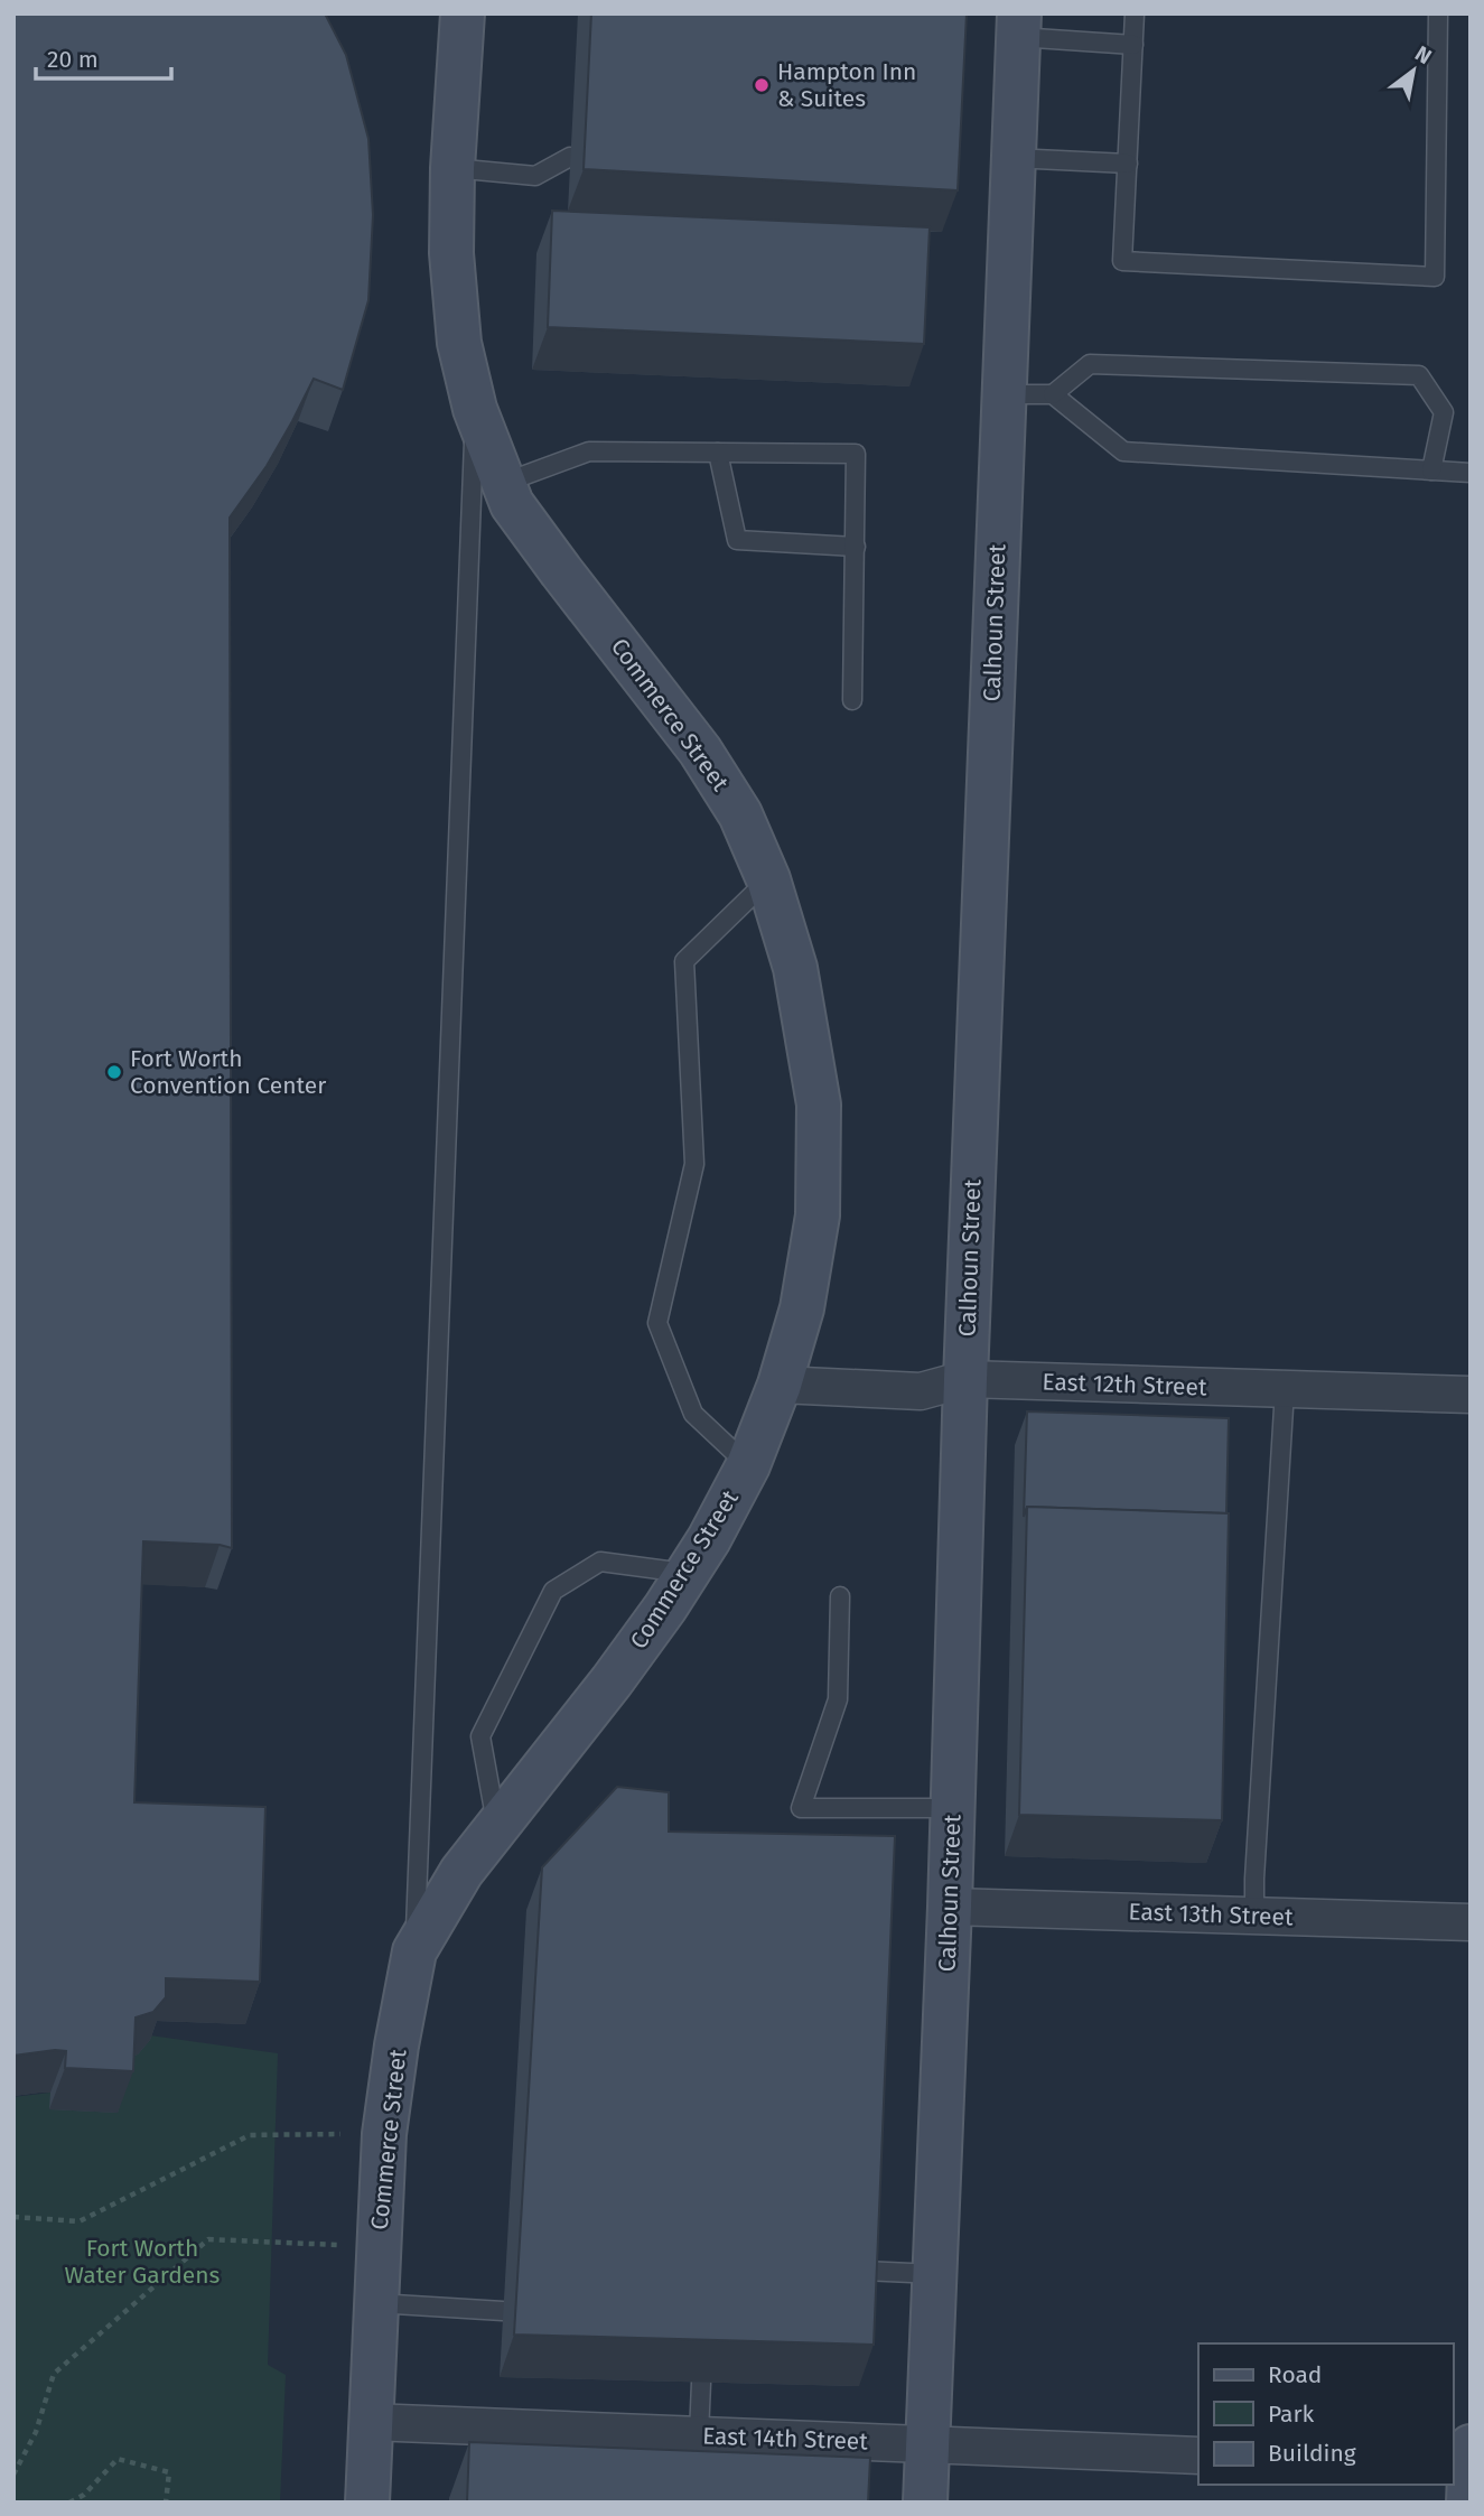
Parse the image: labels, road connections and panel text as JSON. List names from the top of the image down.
{
  "streets": {
    "street": [
      "Calhoun Street",
      "Commerce Street",
      "East 12th Street",
      "East 13th Street",
      "East 14th Street"
    ]
  },
  "crossings": [
    ["Calhoun Street", "East 12th Street"],
    ["Calhoun Street", "East 13th Street"],
    ["Calhoun Street", "East 14th Street"],
    ["Commerce Street", "East 12th Street"],
    ["Commerce Street", "East 14th Street"]
  ],
  "parks": ["Fort Worth Water Gardens"],
  "places": ["Hampton Inn & Suites", "Fort Worth Convention Center"],
  "legend": ["Road", "Park", "Building"],
  "scale_bar": "20 m",
  "north": "top right"
}
